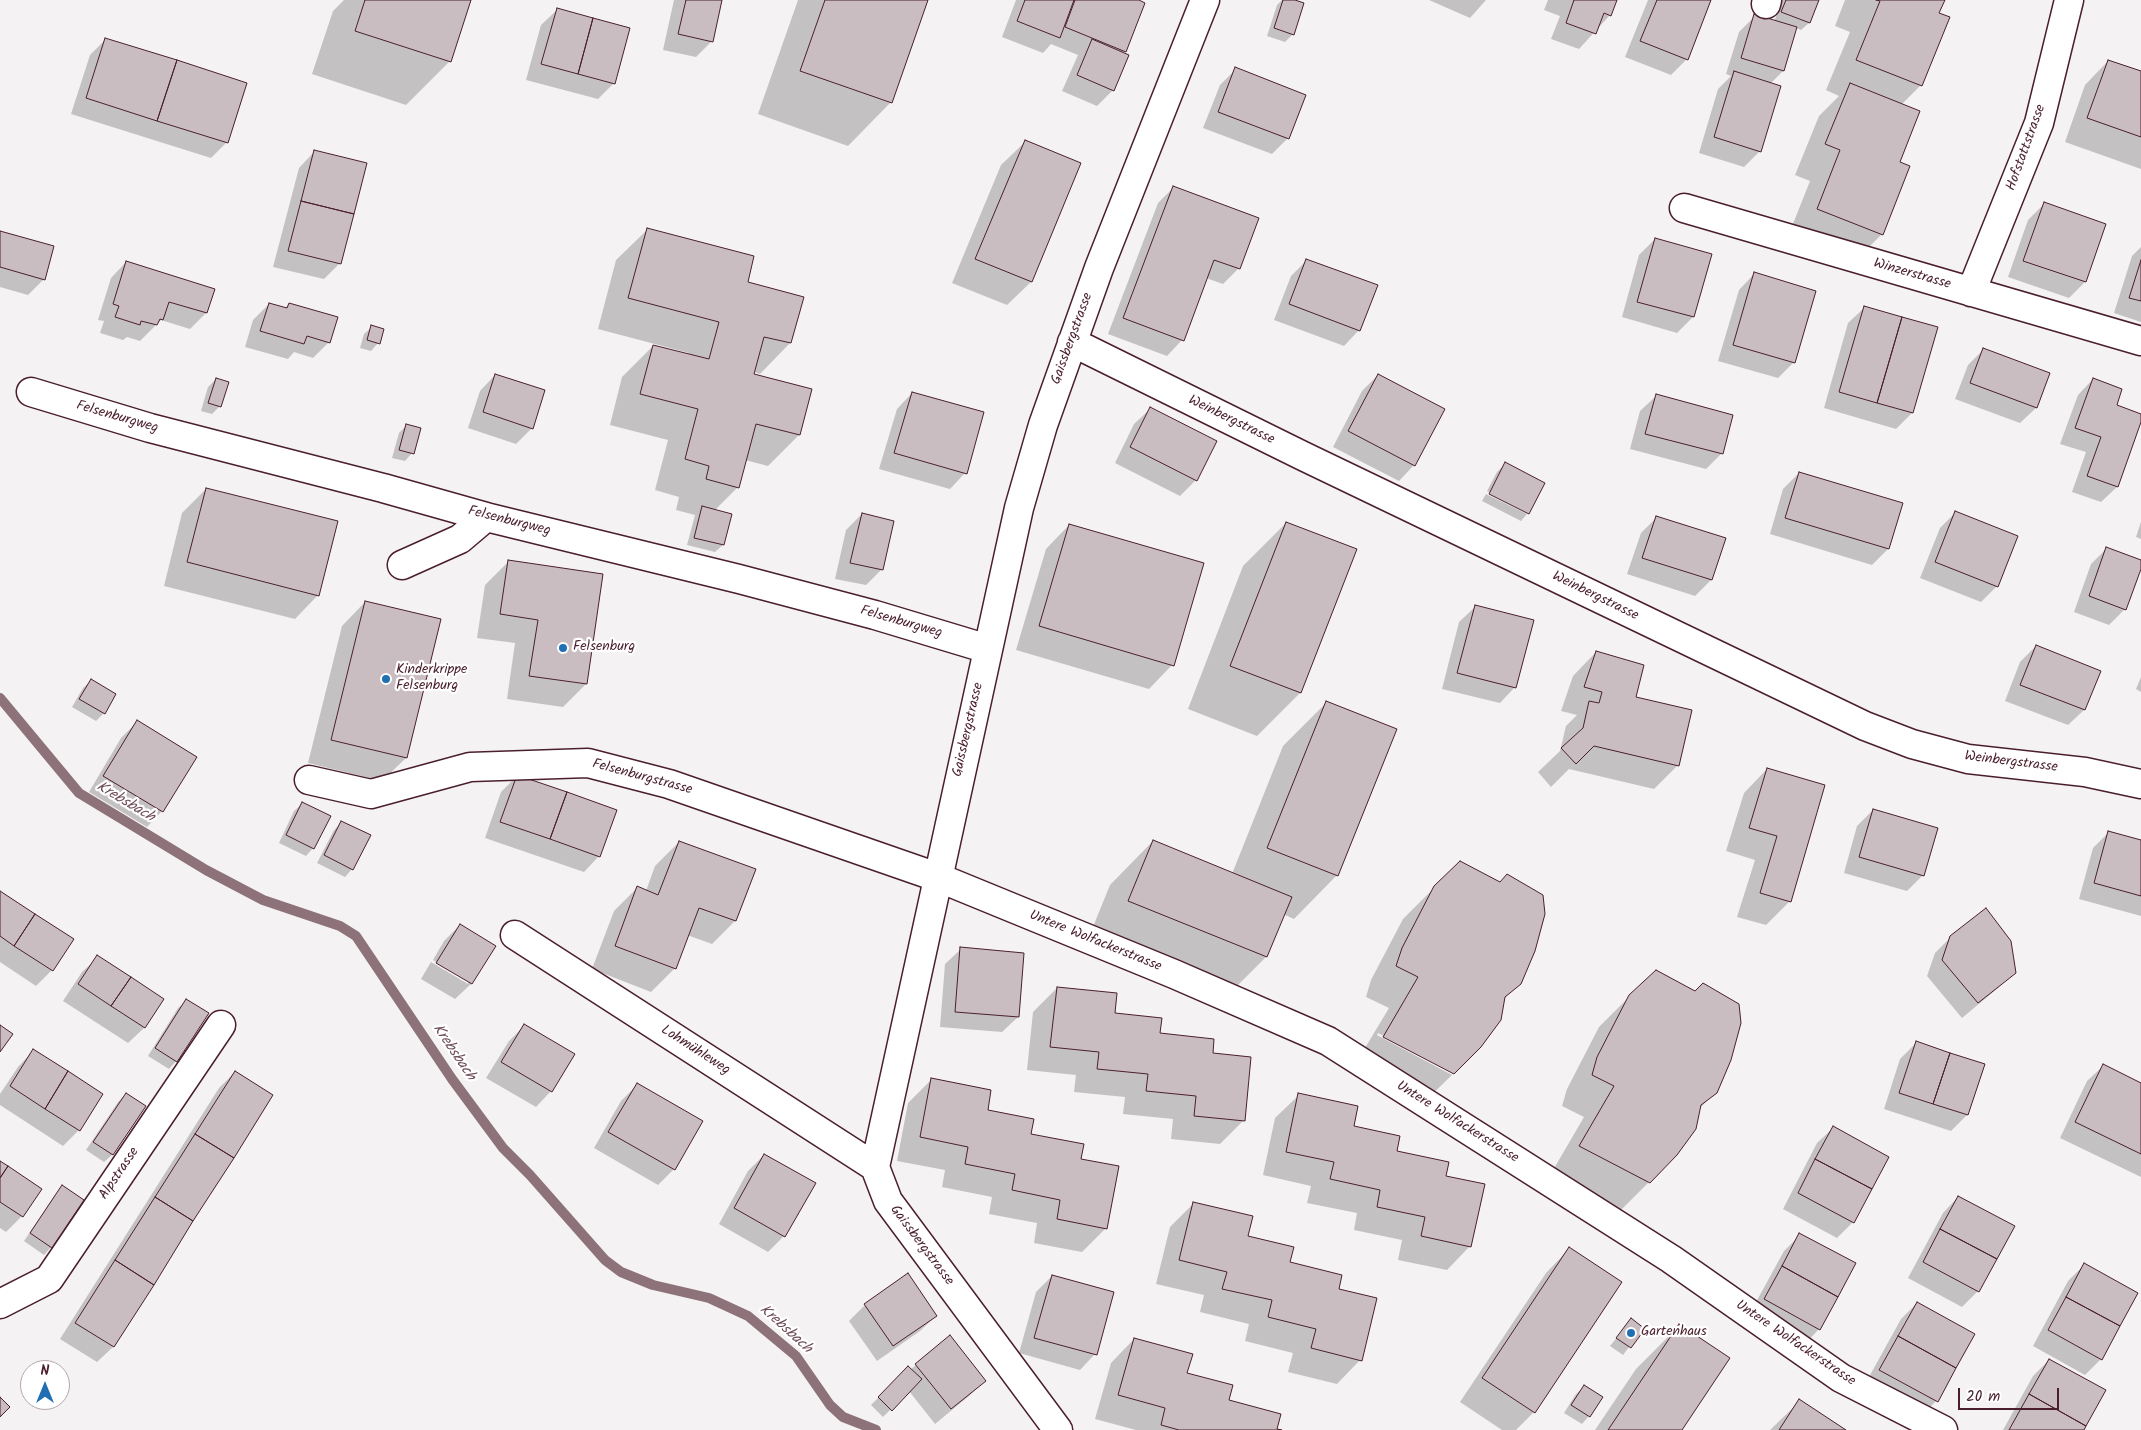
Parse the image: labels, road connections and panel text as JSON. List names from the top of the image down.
{
  "streets": {
    "street": [
      "Hofstattstrasse",
      "Winzerstrasse",
      "Gaissbergstrasse",
      "Felsenburgweg",
      "Weinbergstrasse",
      "Felsenburgstrasse",
      "Untere Wolfackerstrasse",
      "Lohmühleweg",
      "Alpstrasse"
    ]
  },
  "crossings": [
    ["Hofstattstrasse", "Winzerstrasse"],
    ["Gaissbergstrasse", "Felsenburgweg"],
    ["Gaissbergstrasse", "Weinbergstrasse"],
    ["Gaissbergstrasse", "Felsenburgstrasse"],
    ["Gaissbergstrasse", "Untere Wolfackerstrasse"],
    ["Gaissbergstrasse", "Lohmühleweg"],
    ["Felsenburgstrasse", "Untere Wolfackerstrasse"]
  ],
  "water": ["Krebsbach"],
  "places": ["Felsenburg", "Kinderkrippe Felsenburg", "Gartenhaus"],
  "scale_bar": "20 m",
  "north": "top"
}
